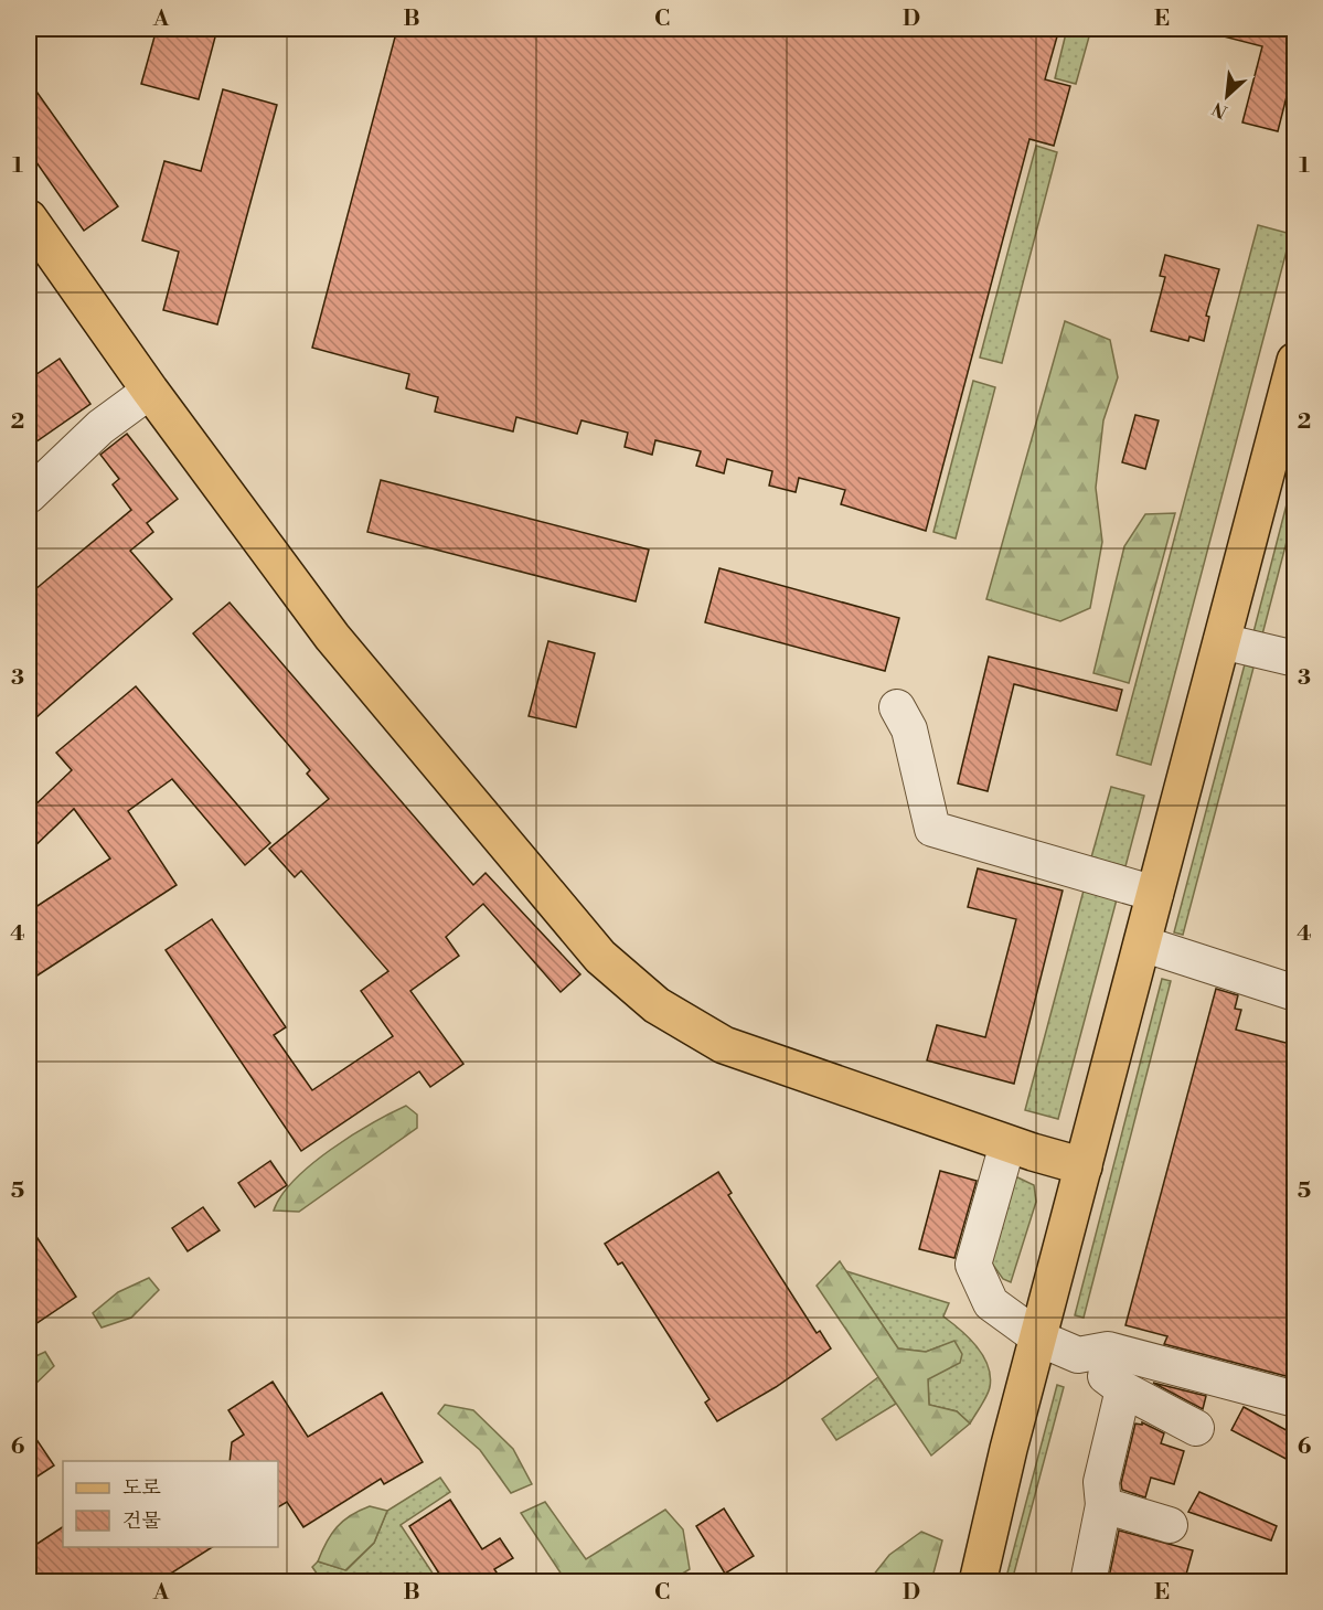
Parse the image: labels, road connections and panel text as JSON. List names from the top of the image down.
{
  "legend": ["도로", "건물"],
  "north": "bottom left",
  "grid": {
    "columns": [
      "A",
      "B",
      "C",
      "D",
      "E"
    ],
    "rows": [
      "1",
      "2",
      "3",
      "4",
      "5",
      "6"
    ]
  }
}
